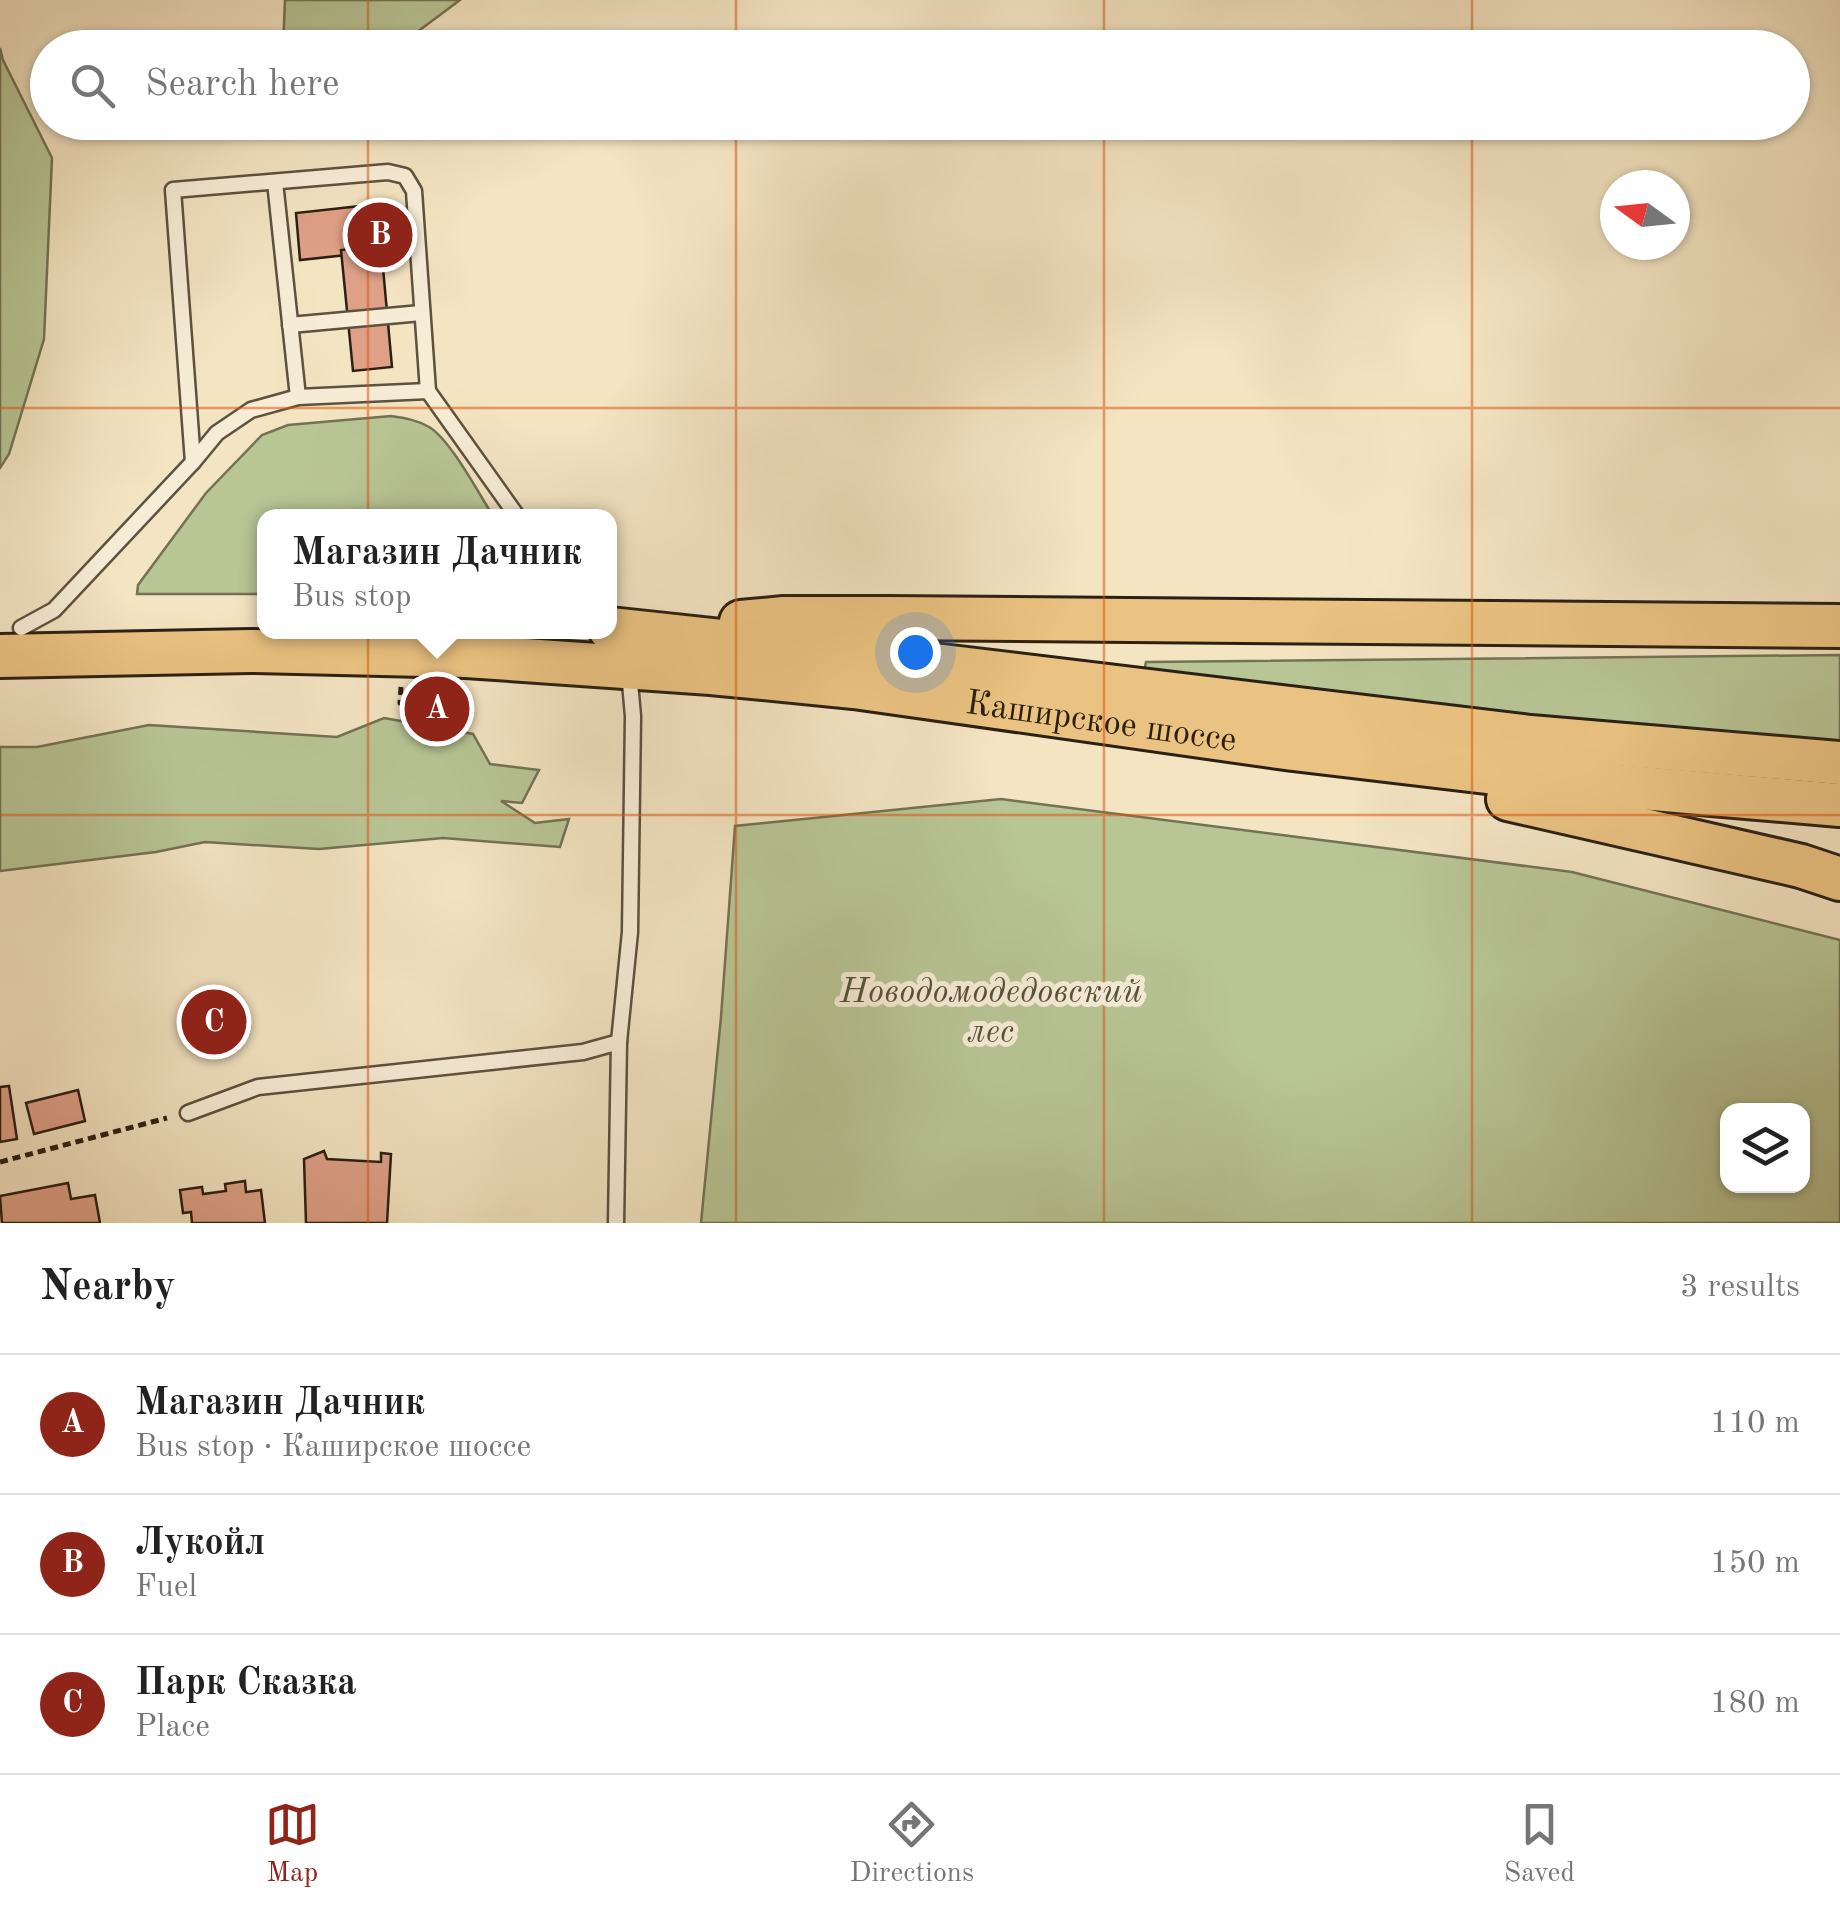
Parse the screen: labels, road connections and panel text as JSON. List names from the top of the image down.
{
  "streets": {
    "main road": ["Каширское шоссе"]
  },
  "parks": ["Новодомодедовский лес"],
  "north": "left",
  "page": {
    "search": "Search here",
    "pins": ["B", "A", "C"],
    "popup": ["Магазин Дачник", "Bus stop"],
    "heading": ["Nearby", "3 results"],
    "list": [
      {
        "mark": "A",
        "name": "Магазин Дачник",
        "note": "Bus stop · Каширское шоссе",
        "value": "110 m"
      },
      {
        "mark": "B",
        "name": "Лукойл",
        "note": "Fuel",
        "value": "150 m"
      },
      {
        "mark": "C",
        "name": "Парк Сказка",
        "note": "Place",
        "value": "180 m"
      }
    ],
    "nav": ["Map", "Directions", "Saved"]
  }
}
